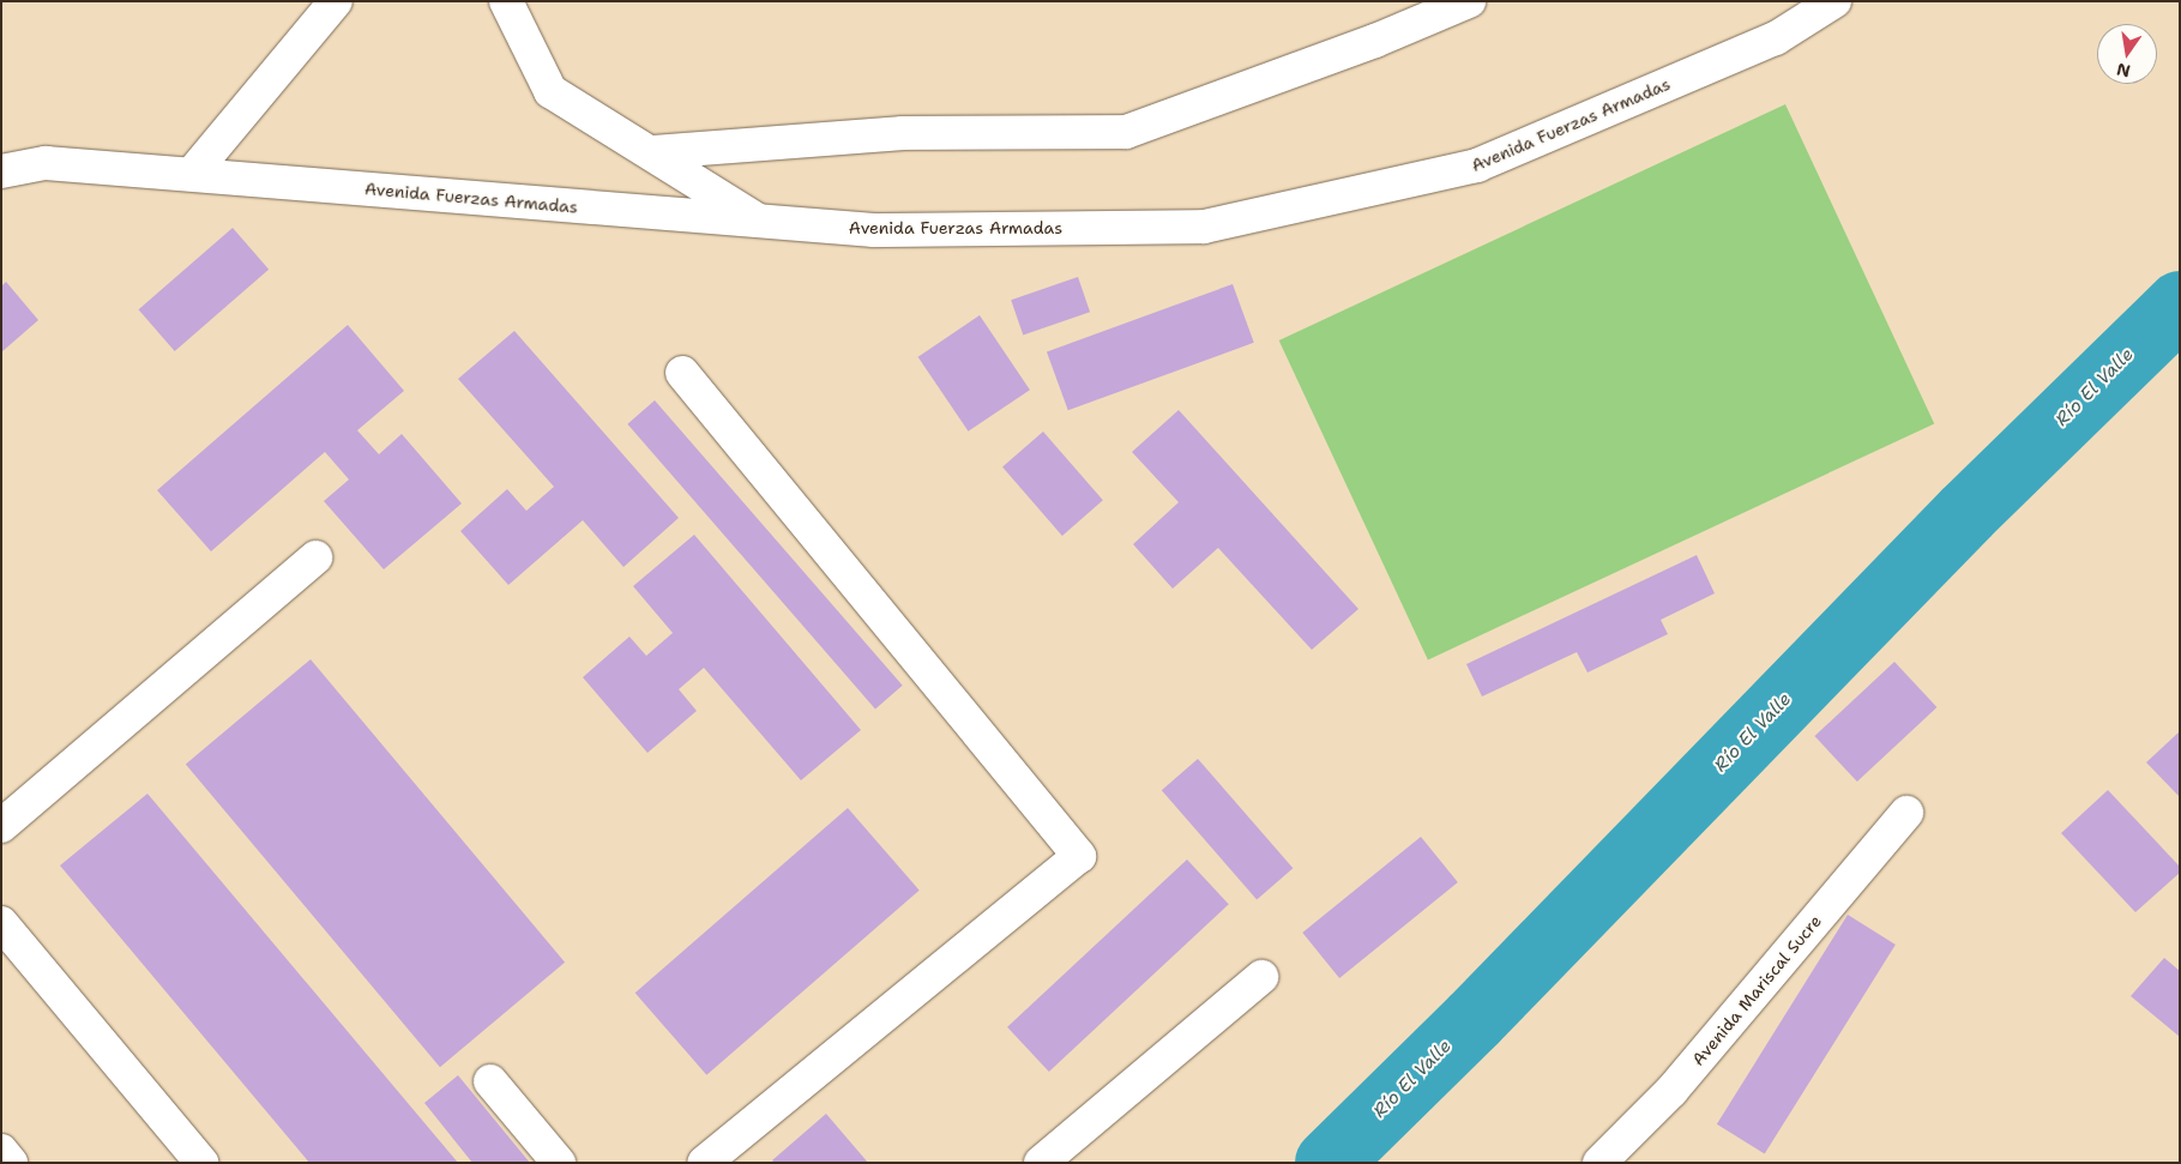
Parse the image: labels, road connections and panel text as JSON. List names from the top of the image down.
{
  "streets": {
    "street": ["Avenida Fuerzas Armadas", "Avenida Mariscal Sucre"]
  },
  "water": ["Río El Valle"],
  "north": "bottom"
}
